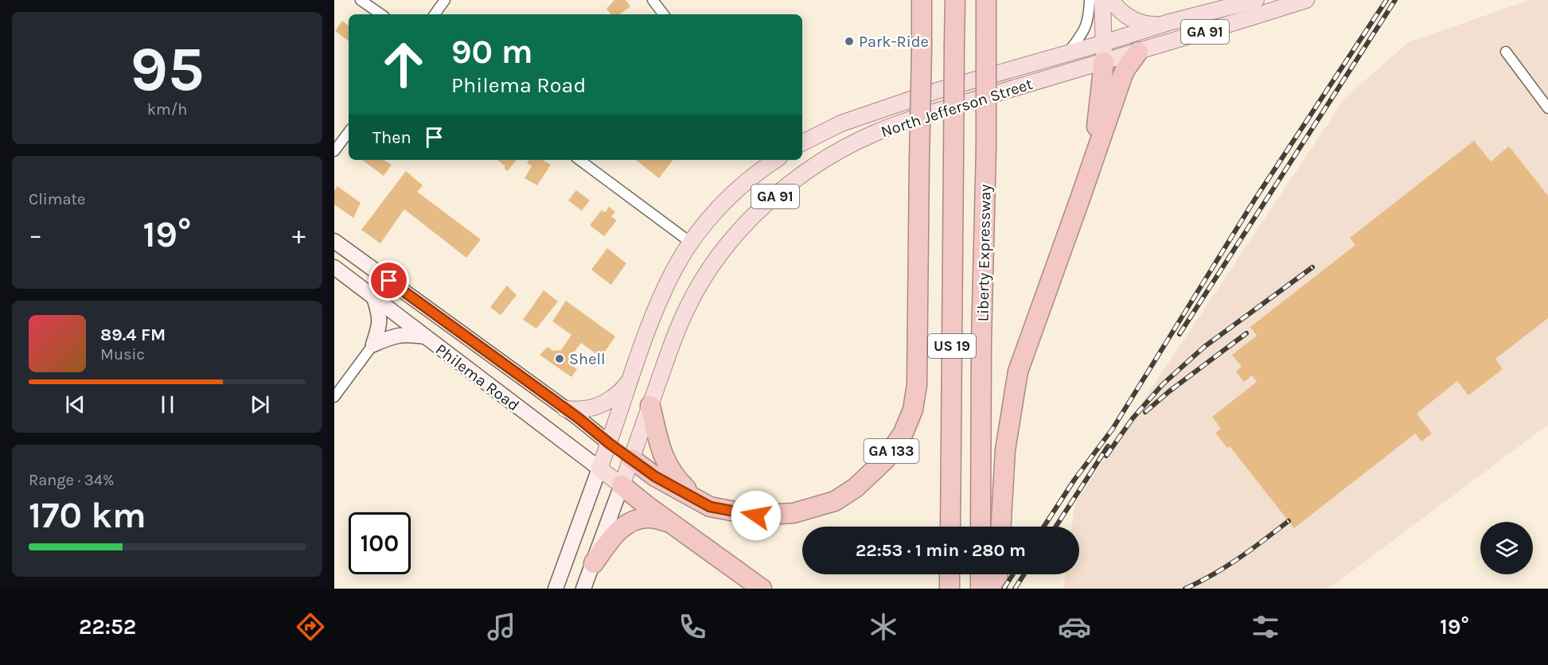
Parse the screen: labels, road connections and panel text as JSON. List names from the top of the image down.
{
  "streets": {
    "highway": ["Liberty Expressway", "US 19", "GA 133"],
    "main road": ["GA 91", "North Jefferson Street", "Philema Road"]
  },
  "crossings": [
    ["GA 91", "North Jefferson Street"],
    ["GA 91", "Philema Road"],
    ["GA 91", "GA 133"],
    ["Philema Road", "GA 133"]
  ],
  "places": ["Park-Ride", "Shell"],
  "page": {
    "tile": [
      ["95", "km/h"],
      "Climate",
      ["Range · 34%", "170 km"]
    ],
    "turn": ["90 m", "Philema Road"],
    "then": "Then",
    "heat": ["−", "19°", "+"],
    "song": ["89.4 FM", "Music"],
    "limit": "100",
    "trip": "22:53 · 1 min · 280 m",
    "tabs": ["22:52", "19°"]
  }
}
